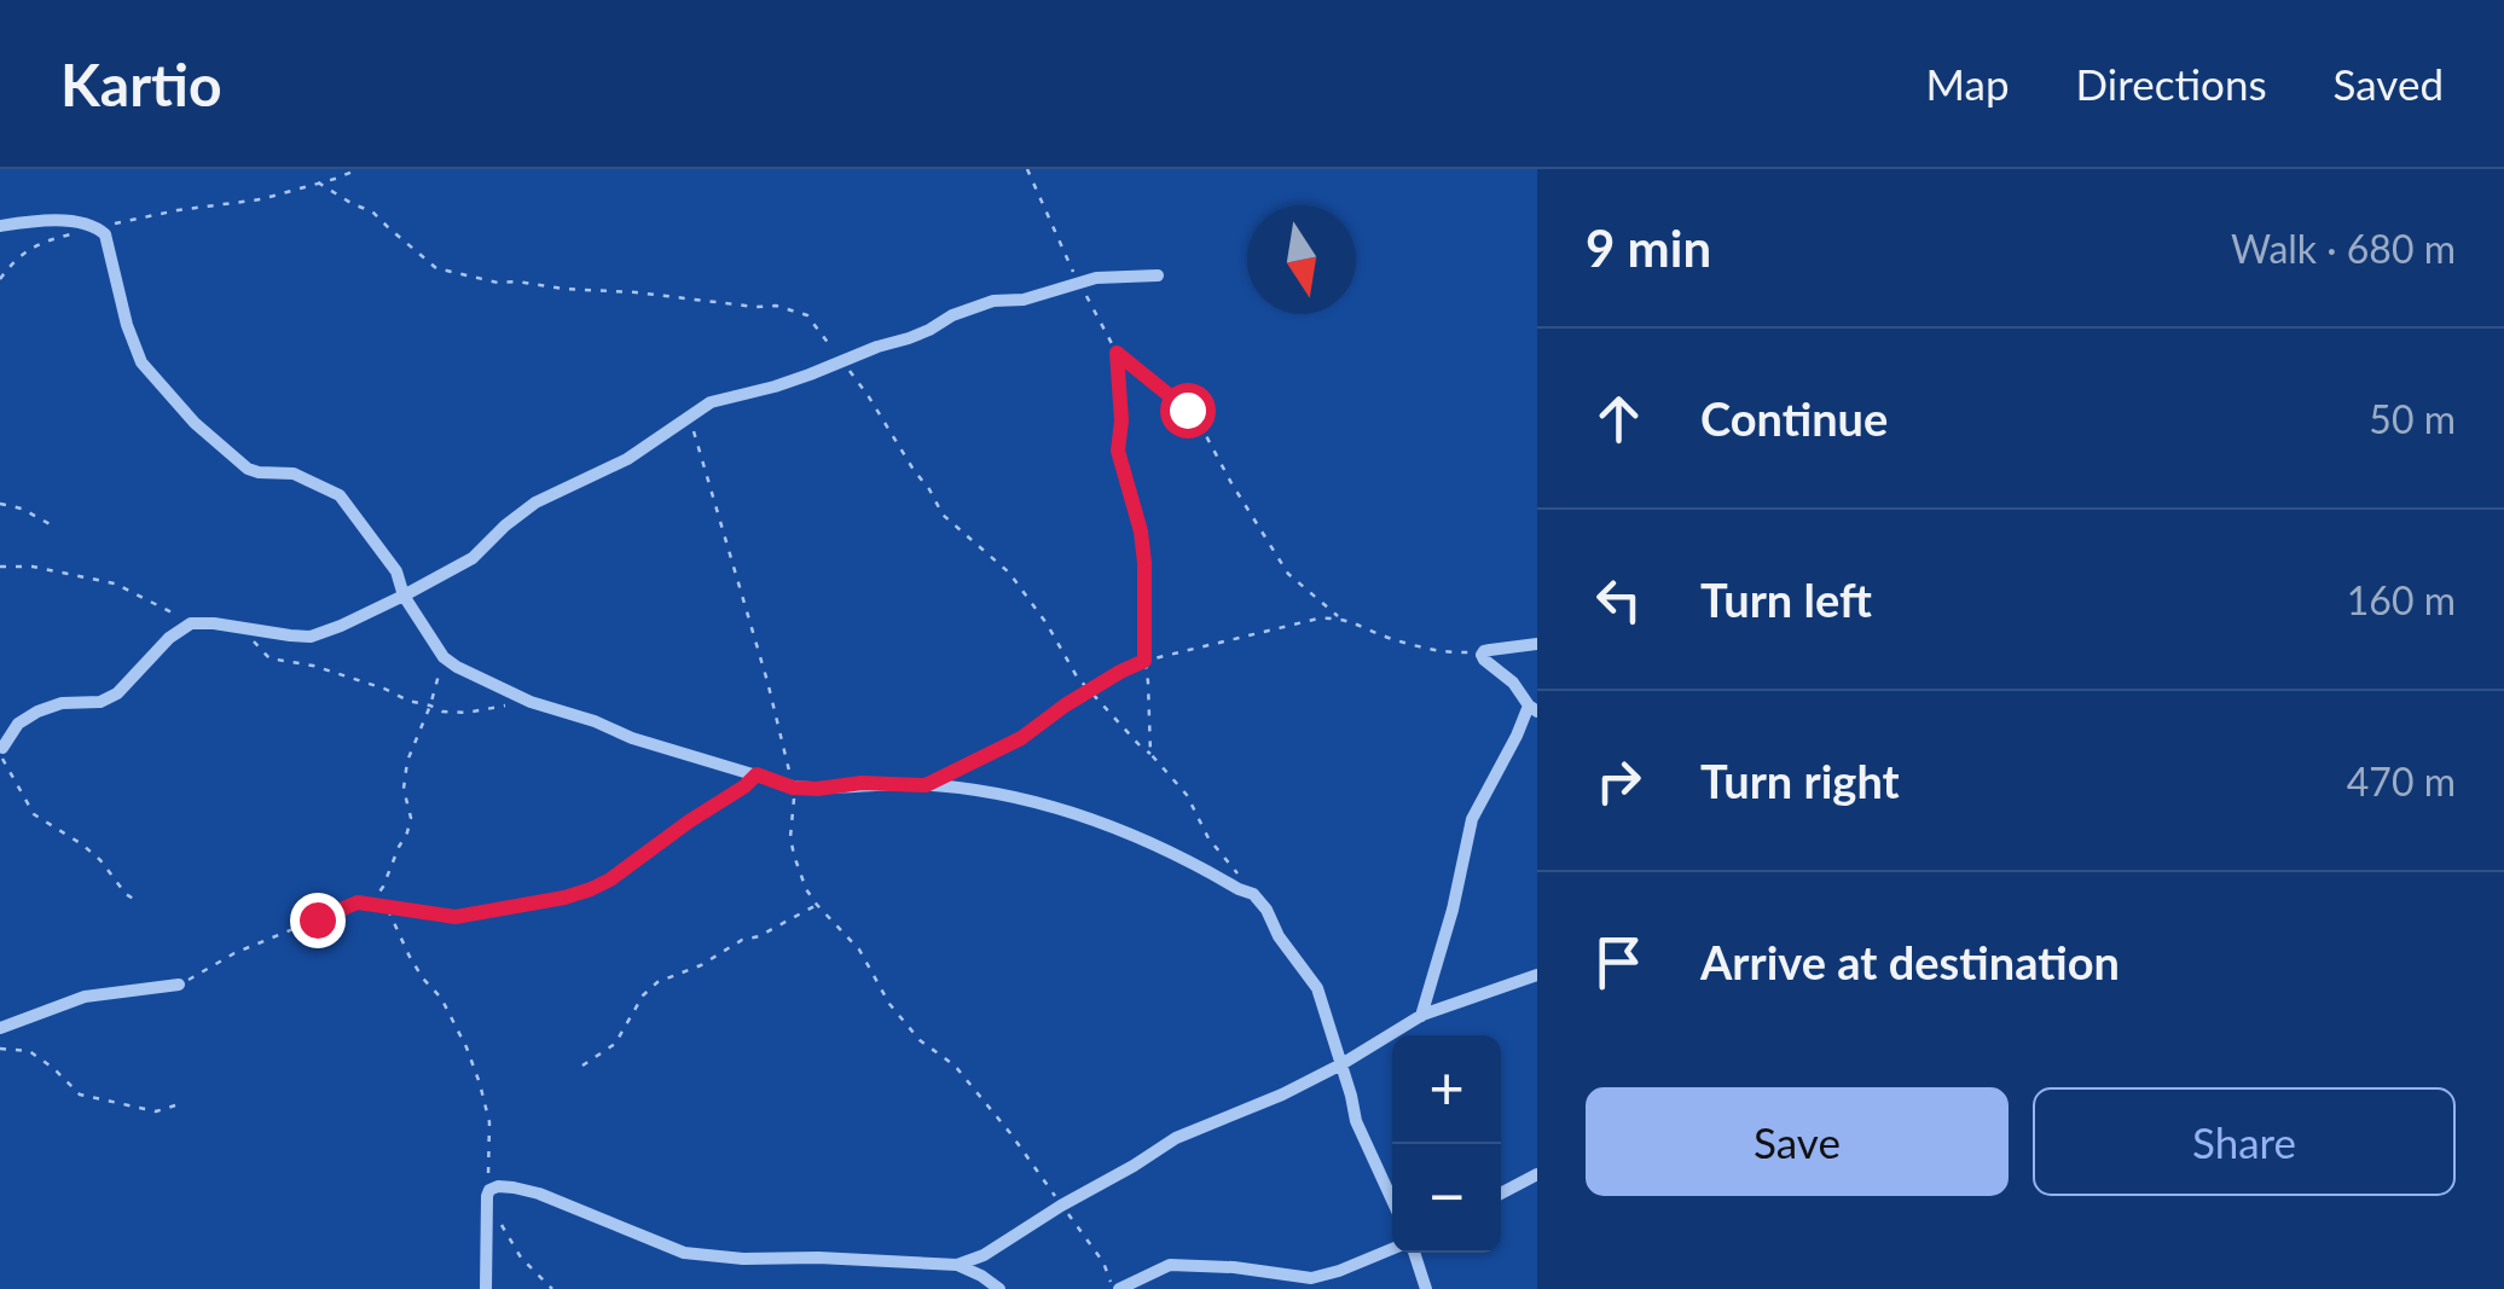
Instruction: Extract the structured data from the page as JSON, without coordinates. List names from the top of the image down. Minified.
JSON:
{"north":"bottom","page":{"header":"Kartio","nav":["Map","Directions","Saved"],"heading":["9 min","Walk · 680 m"],"list":[["Continue","50 m"],["Turn left","160 m"],["Turn right","470 m"],"Arrive at destination"],"map_buttons":["+","−"],"buttons":["Save","Share"]}}
